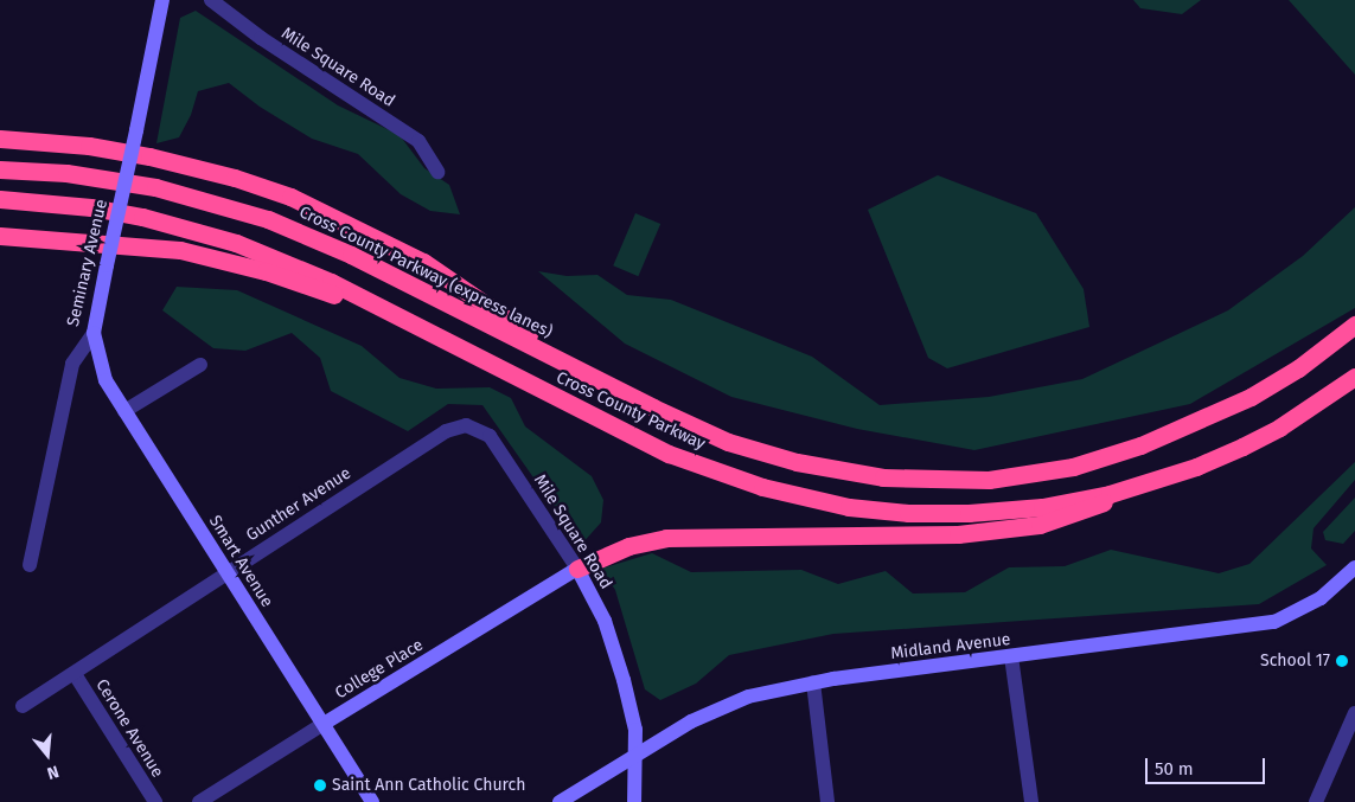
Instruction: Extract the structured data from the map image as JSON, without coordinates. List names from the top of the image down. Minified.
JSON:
{"streets":{"highway":["Cross County Parkway (express lanes)","Cross County Parkway"],"street":["Mile Square Road","Seminary Avenue","Gunther Avenue","Smart Avenue","Midland Avenue","College Place","Cerone Avenue"]},"crossings":[["Mile Square Road","Gunther Avenue"],["Mile Square Road","Midland Avenue"],["Mile Square Road","College Place"],["Seminary Avenue","Smart Avenue"],["Cross County Parkway (express lanes)","Cross County Parkway"],["Gunther Avenue","Smart Avenue"],["Gunther Avenue","Cerone Avenue"],["Smart Avenue","College Place"]],"places":["School 17","Saint Ann Catholic Church"],"scale_bar":"50 m","north":"bottom"}
